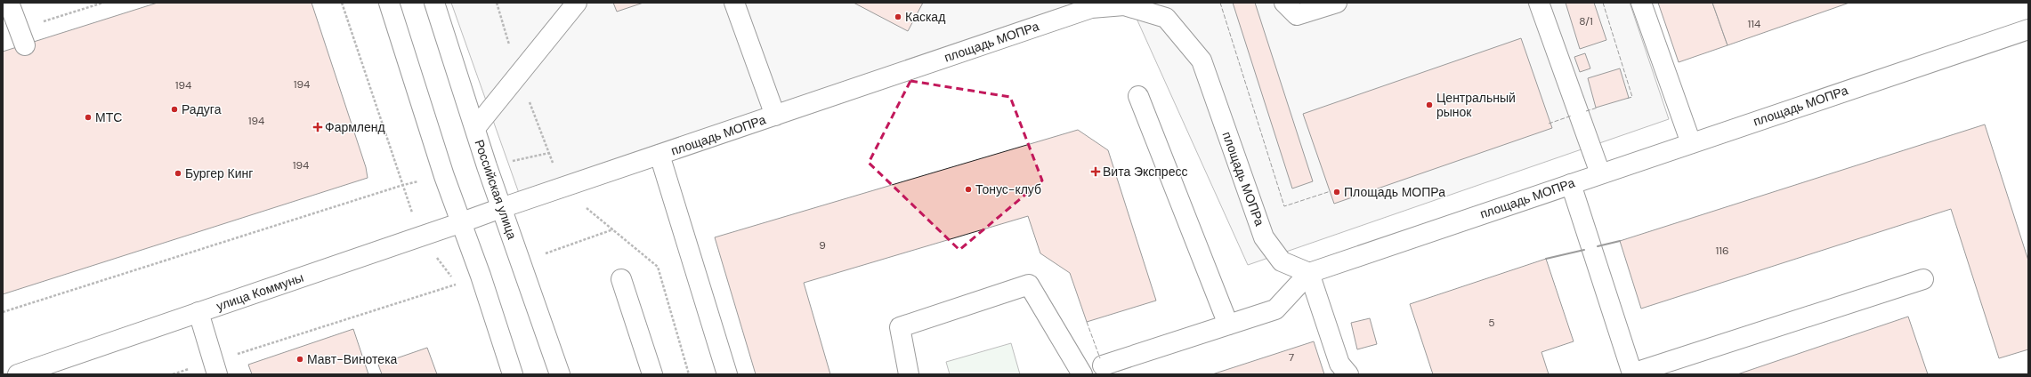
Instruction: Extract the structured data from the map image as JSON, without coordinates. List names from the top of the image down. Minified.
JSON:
{"streets":{"street":["площадь МОПРа","Российская улица","улица Коммуны"]},"crossings":[["площадь МОПРа","Российская улица"],["площадь МОПРа","улица Коммуны"],["Российская улица","улица Коммуны"]],"places":{"other":["Каскад","Центральный рынок","Радуга","МТС","Бургер Кинг","Тонус-клуб","Площадь МОПРа","Мавт-Винотека"],"health":["Фармленд","Вита Экспресс"]},"house_numbers":["8/1","114","194","194","194","194","9","116","5","7"]}
